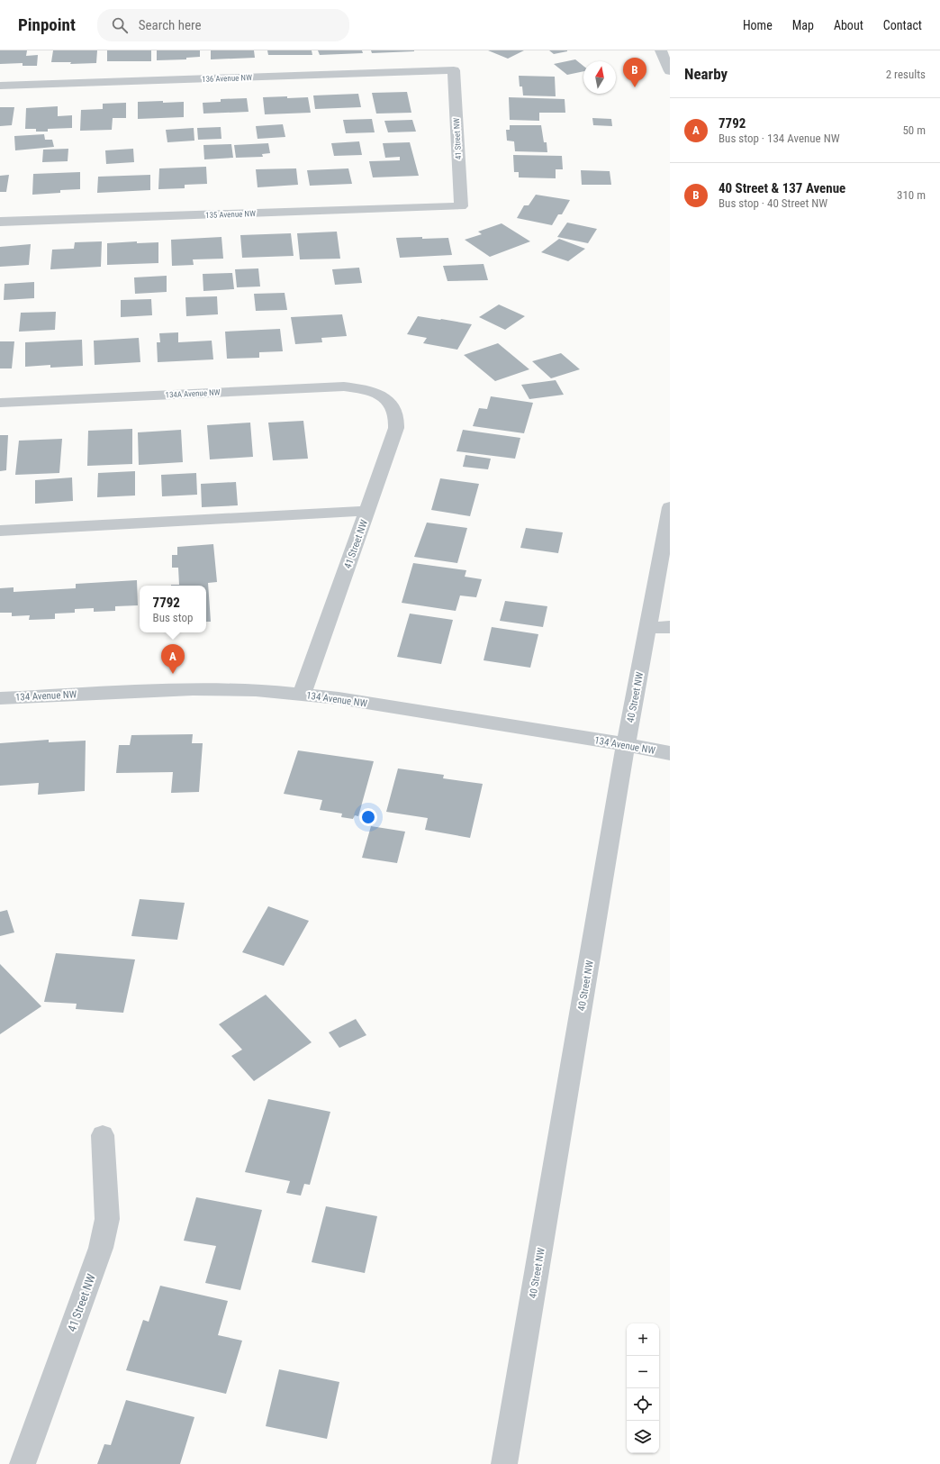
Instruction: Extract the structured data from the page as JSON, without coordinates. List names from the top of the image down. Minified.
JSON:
{"streets":{"street":["136 Avenue NW","41 Street NW","135 Avenue NW","134A Avenue NW","134 Avenue NW","40 Street NW"]},"crossings":[["136 Avenue NW","41 Street NW"],["41 Street NW","135 Avenue NW"],["41 Street NW","134A Avenue NW"],["41 Street NW","134 Avenue NW"],["134 Avenue NW","40 Street NW"]],"north":"top","page":{"header":"Pinpoint","search":"Search here","nav":["Home","Map","About","Contact"],"heading":["Nearby","2 results"],"pins":["B","A"],"list":[{"mark":"A","name":"7792","note":"Bus stop · 134 Avenue NW","value":"50 m"},{"mark":"B","name":"40 Street & 137 Avenue","note":"Bus stop · 40 Street NW","value":"310 m"}],"popup":["7792","Bus stop"],"map_buttons":["+","−"]}}
